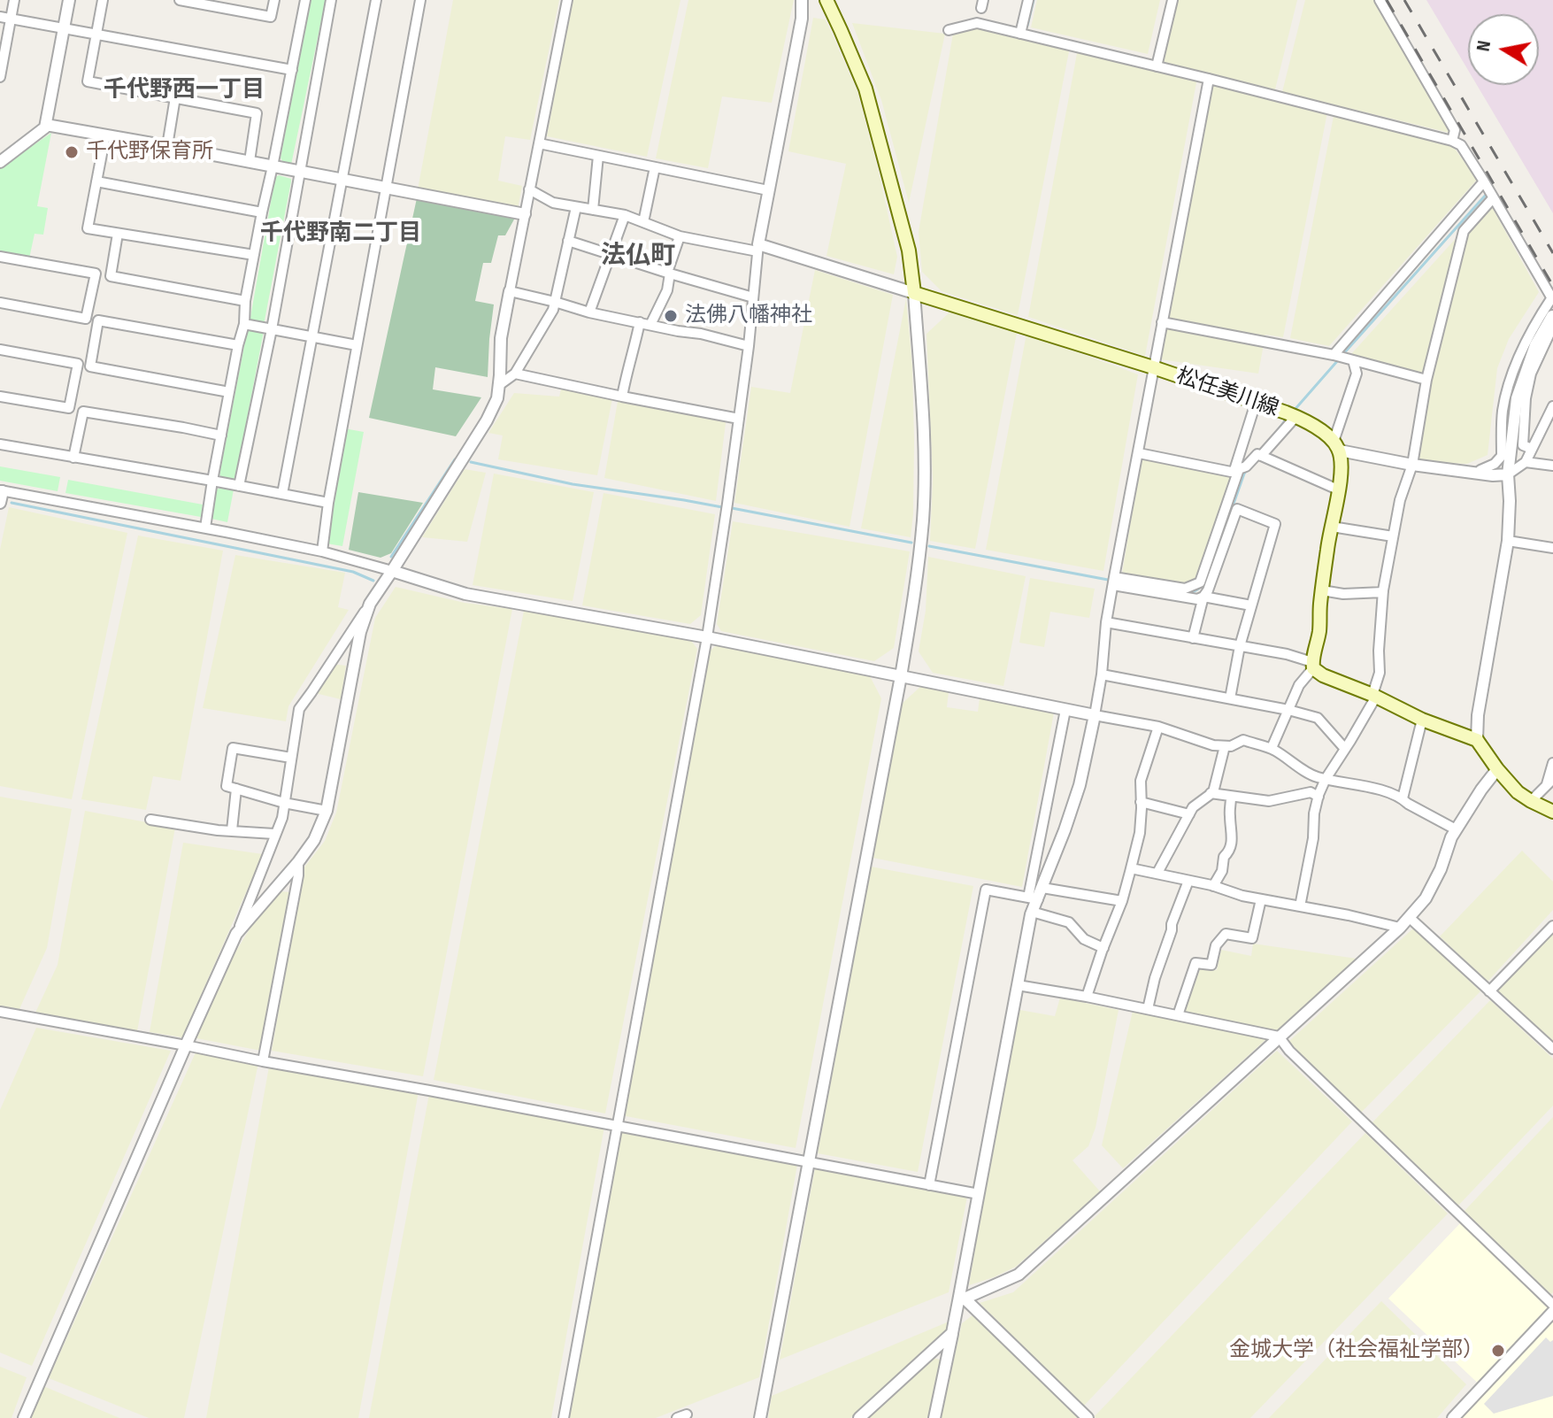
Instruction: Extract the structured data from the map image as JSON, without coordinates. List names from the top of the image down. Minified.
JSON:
{"streets":{"main road":["松任美川線"]},"districts":["千代野西一丁目","千代野南二丁目","法仏町"],"places":["千代野保育所","法佛八幡神社","金城大学（社会福祉学部）"],"north":"left"}
